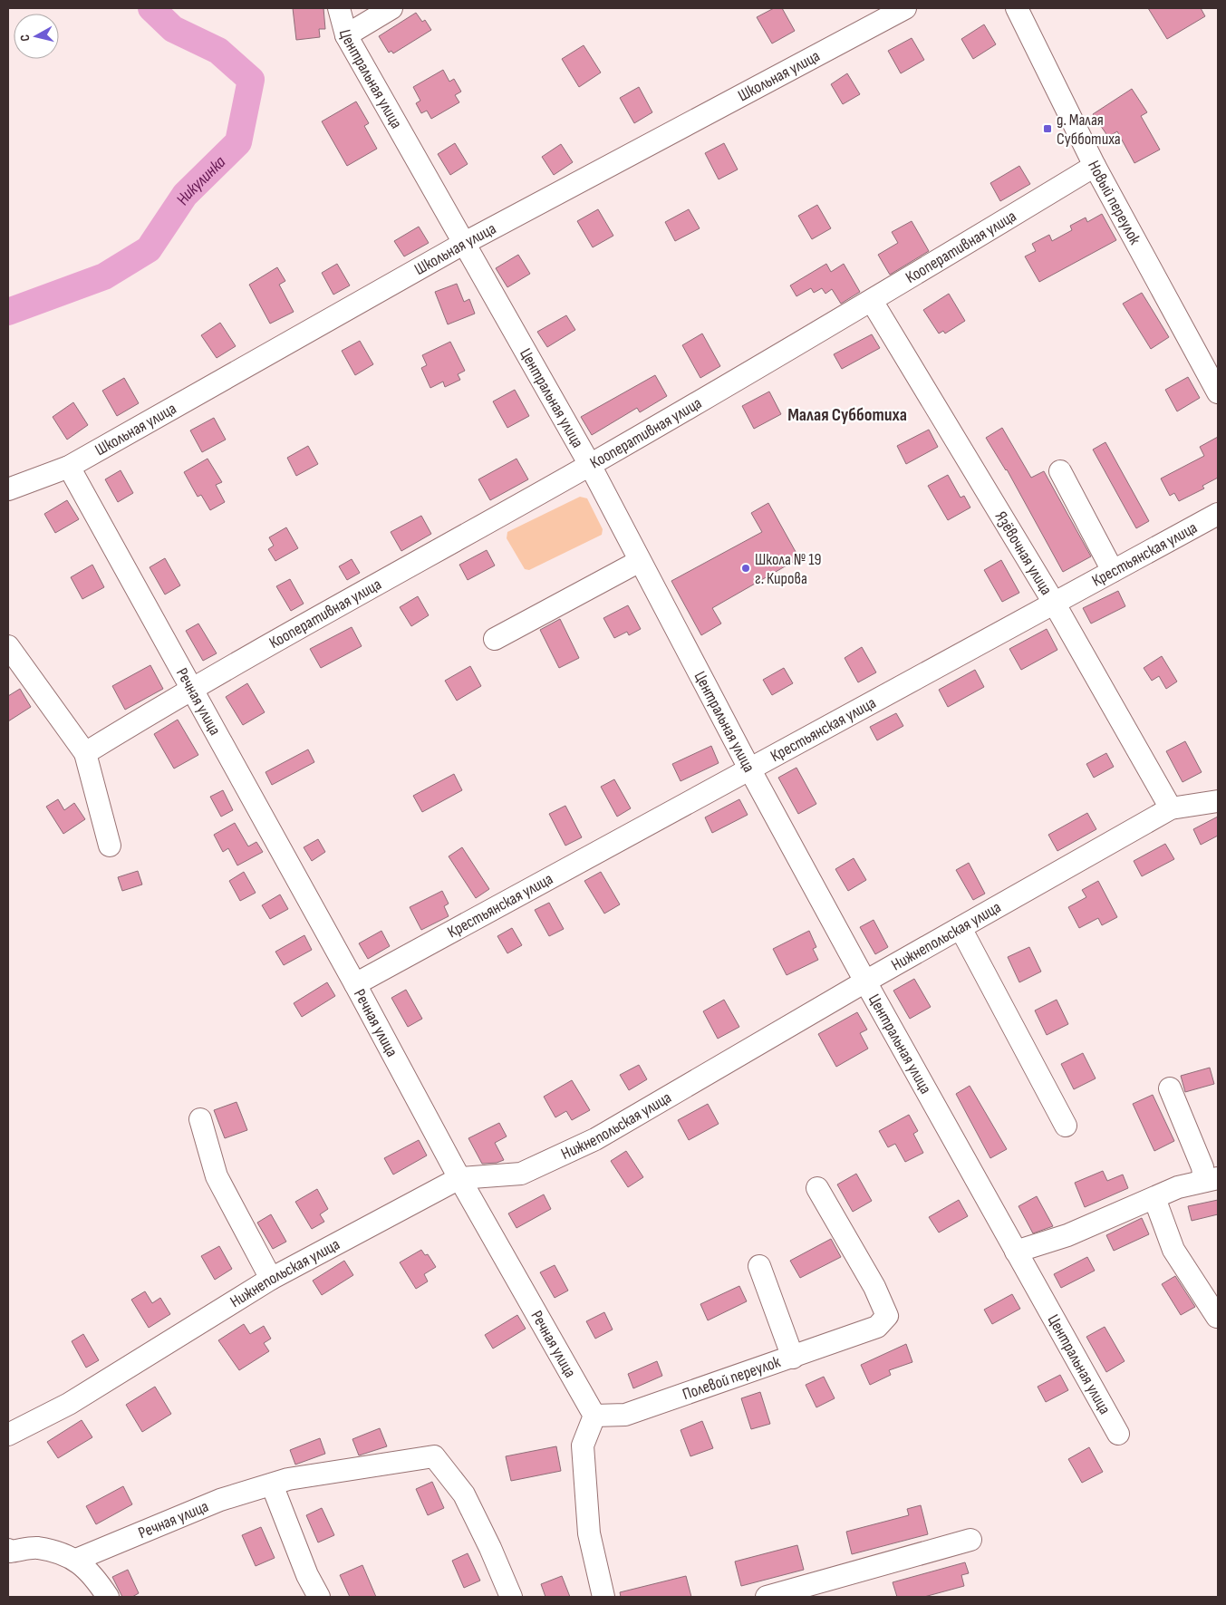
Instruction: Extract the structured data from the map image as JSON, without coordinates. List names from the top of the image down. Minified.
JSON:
{"streets":{"street":["Школьная улица","Центральная улица","Новый переулок","Кооперативная улица","Язёвочная улица","Крестьянская улица","Речная улица","Нижнепольская улица","Полевой переулок"]},"crossings":[["Школьная улица","Центральная улица"],["Школьная улица","Речная улица"],["Центральная улица","Кооперативная улица"],["Центральная улица","Крестьянская улица"],["Центральная улица","Нижнепольская улица"],["Новый переулок","Кооперативная улица"],["Кооперативная улица","Язёвочная улица"],["Кооперативная улица","Речная улица"],["Язёвочная улица","Крестьянская улица"],["Язёвочная улица","Нижнепольская улица"],["Крестьянская улица","Речная улица"],["Речная улица","Нижнепольская улица"],["Речная улица","Полевой переулок"]],"districts":["Малая Субботиха"],"water":["Никулинка"],"places":{"transit":["д. Малая Субботиха"],"other":["Школа № 19 г. Кирова"]},"north":"left"}
